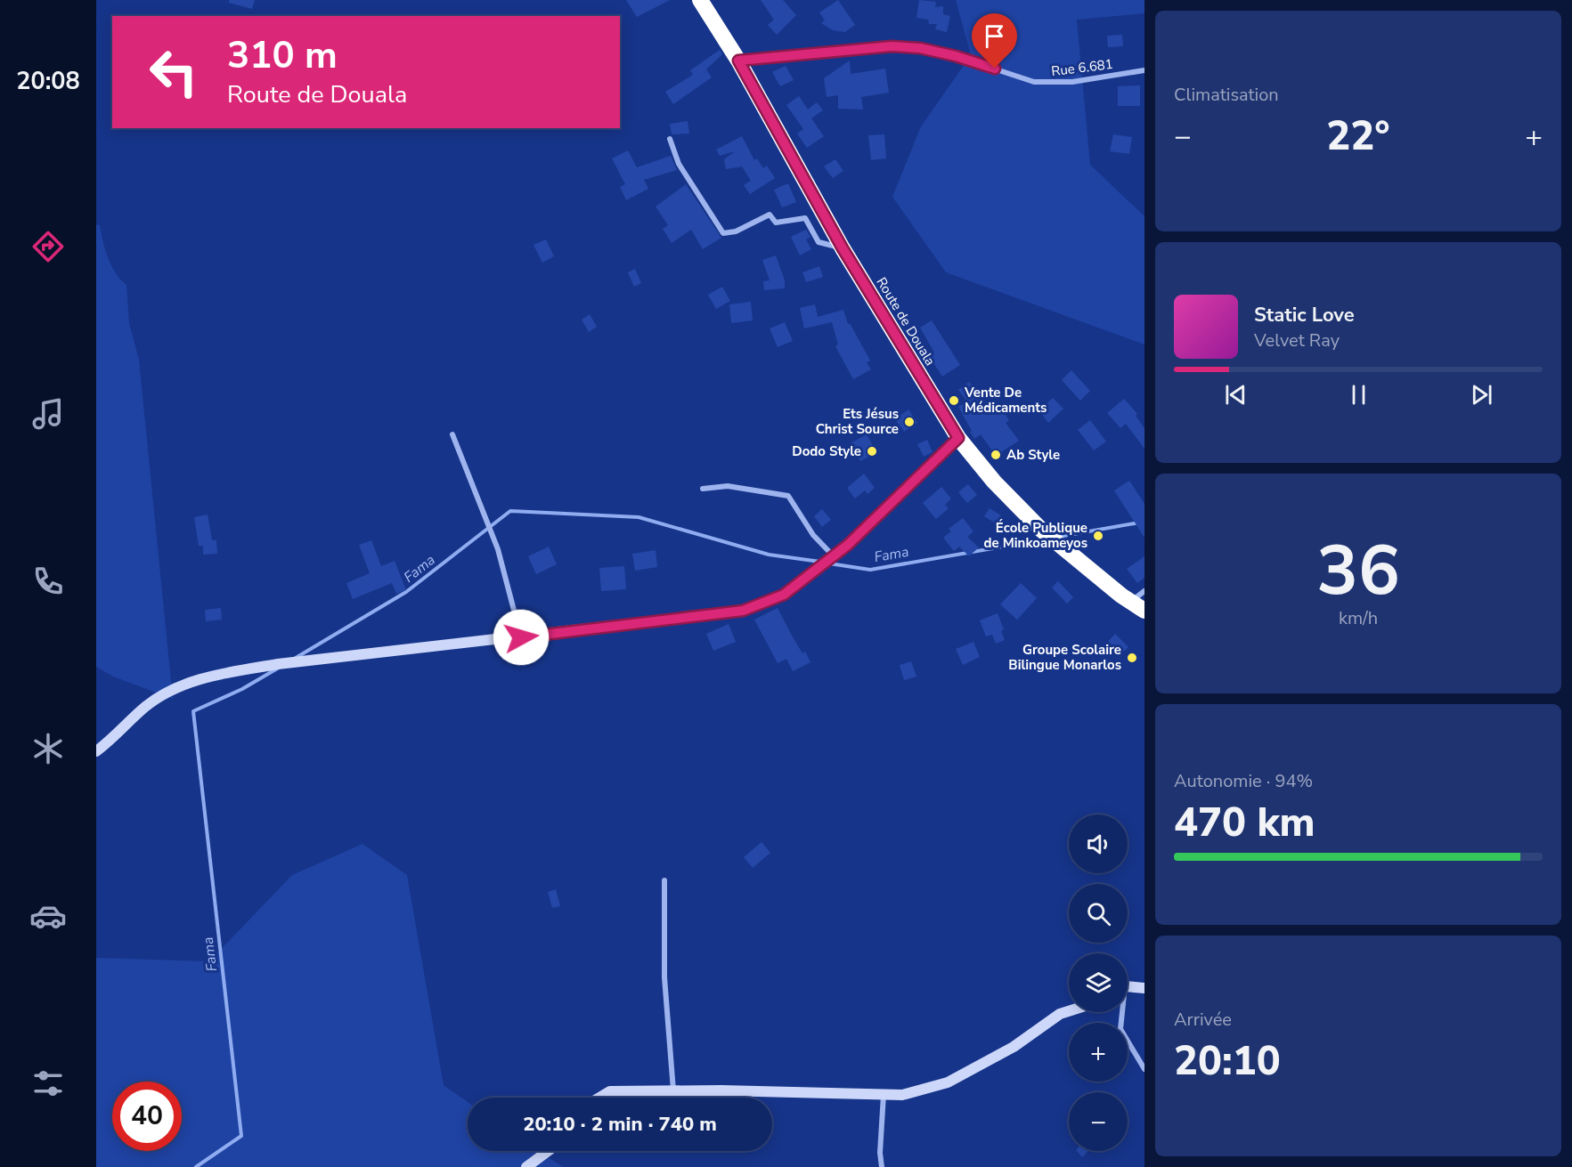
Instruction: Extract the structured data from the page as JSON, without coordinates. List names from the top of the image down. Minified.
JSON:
{"streets":{"highway":["Route de Douala"],"street":["Rue 6.681"]},"crossings":[["Rue 6.681","Route de Douala"]],"water":["Fama"],"places":["Vente De Médicaments","Ets Jésus Christ Source","Dodo Style","Ab Style","École Publique de Minkoameyos","Groupe Scolaire Bilingue Monarlos"],"page":{"tabs":"20:08","tile":["Climatisation",["36","km/h"],["Autonomie · 94%","470 km"],["Arrivée","20:10"]],"turn":["310 m","Route de Douala"],"heat":["−","22°","+"],"song":["Static Love","Velvet Ray"],"map_buttons":["+","−"],"limit":"40","trip":"20:10 · 2 min · 740 m"}}
